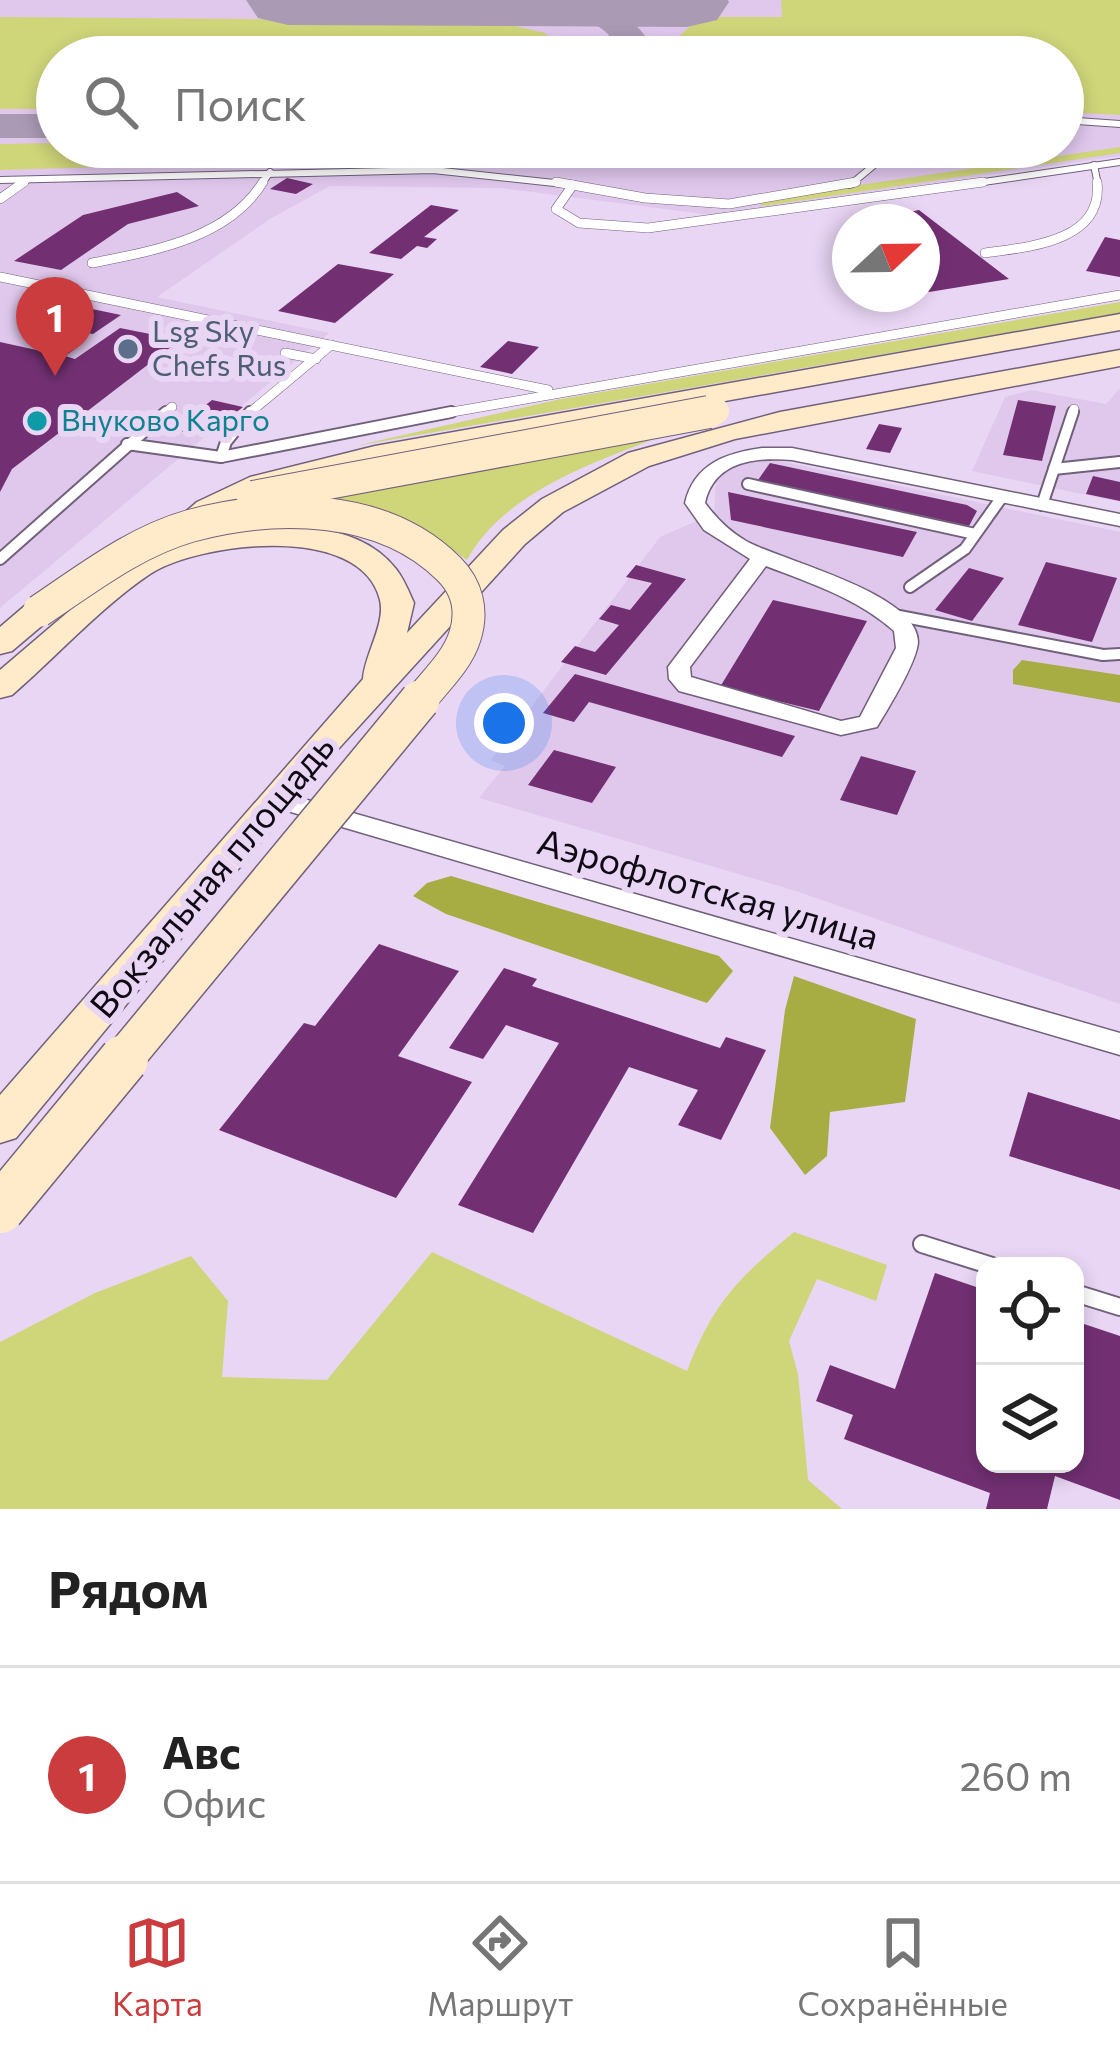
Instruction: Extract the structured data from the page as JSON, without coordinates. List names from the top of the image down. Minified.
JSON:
{"streets":{"main road":["Вокзальная площадь"],"street":["Аэрофлотская улица"]},"crossings":[["Вокзальная площадь","Аэрофлотская улица"]],"places":["Lsg Sky Chefs Rus","Внуково Карго"],"north":"right","page":{"search":"Поиск","pins":"1","heading":"Рядом","list":[{"mark":"1","name":"Авс","note":"Офис","value":"260 m"}],"nav":["Карта","Маршрут","Сохранённые"]}}
